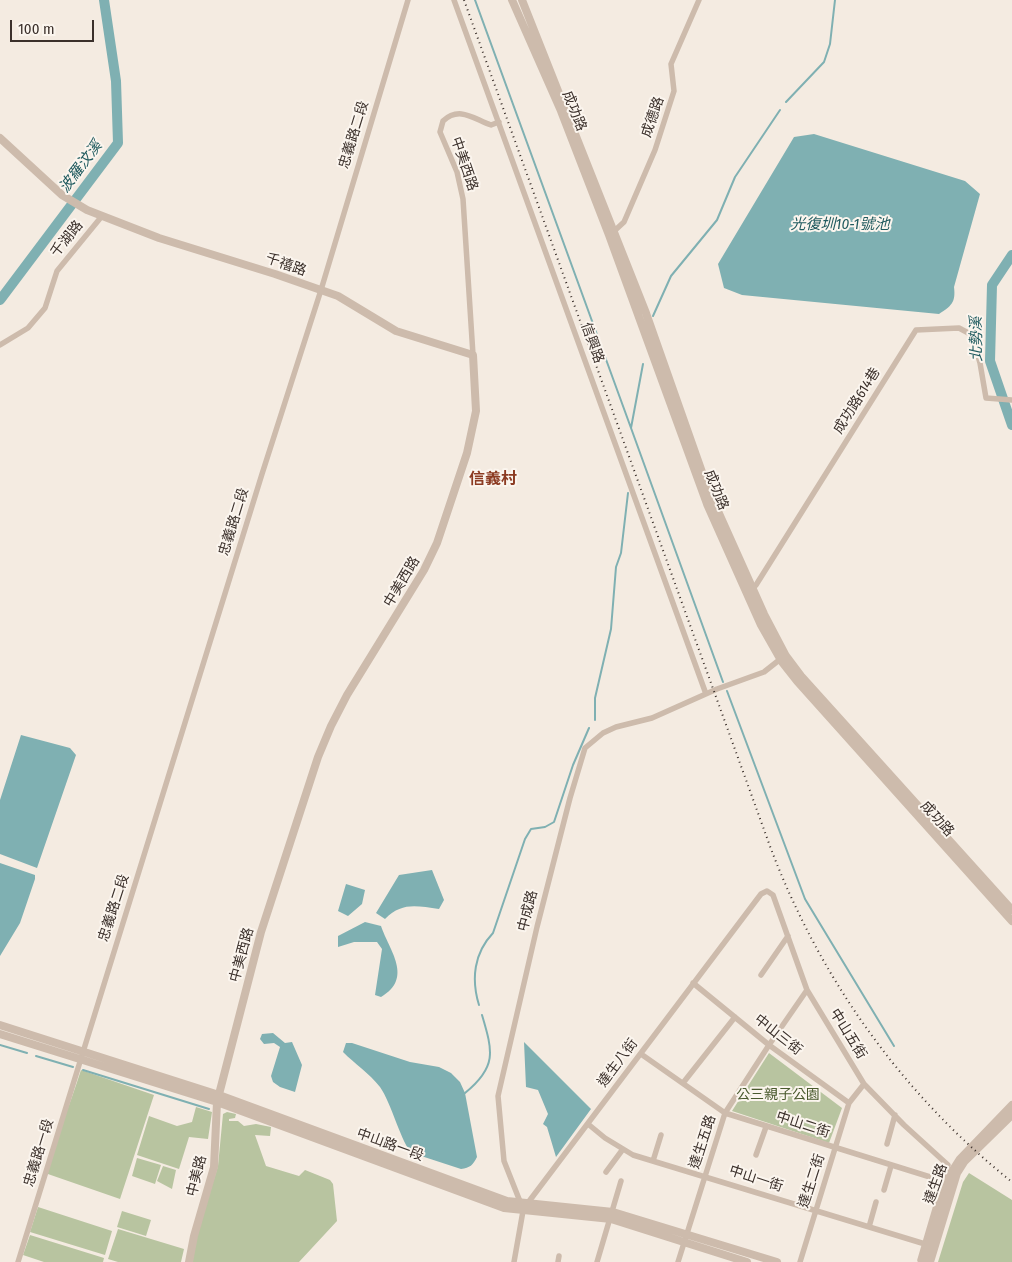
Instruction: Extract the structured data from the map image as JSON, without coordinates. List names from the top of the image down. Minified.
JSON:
{"streets":{"street":["成功路","成德路","忠義路二段","中美西路","千湖路","千禧路","信興路","成功路614巷","中成路","中山五街","中山三街","達生八街","中山二街","達生五路","中山路一段","忠義路一段","中美路","中山一街","達生二街","達生路"]},"crossings":[["成功路","成德路"],["成功路","成功路614巷"],["成功路","中成路"],["忠義路二段","千禧路"],["忠義路二段","中山路一段"],["忠義路二段","忠義路一段"],["中美西路","千禧路"],["中美西路","信興路"],["中美西路","中山路一段"],["中美西路","中美路"],["千湖路","千禧路"],["信興路","中成路"],["中成路","達生八街"],["中成路","中山路一段"],["中山五街","達生八街"],["中山五街","達生五路"],["中山五街","達生二街"],["中山五街","達生路"],["中山三街","達生八街"],["中山三街","達生五路"],["中山三街","達生二街"],["達生八街","中山二街"],["達生八街","中山路一段"],["達生八街","中山一街"],["中山二街","達生五路"],["中山二街","達生二街"],["中山二街","達生路"],["達生五路","中山路一段"],["達生五路","中山一街"],["中山路一段","忠義路一段"],["中山路一段","中美路"],["中山一街","達生二街"],["中山一街","達生路"]],"districts":["信義村"],"water":["波羅汶溪","光復圳10-1號池","北勢溪"],"parks":["公三親子公園"],"scale_bar":"100 m"}
